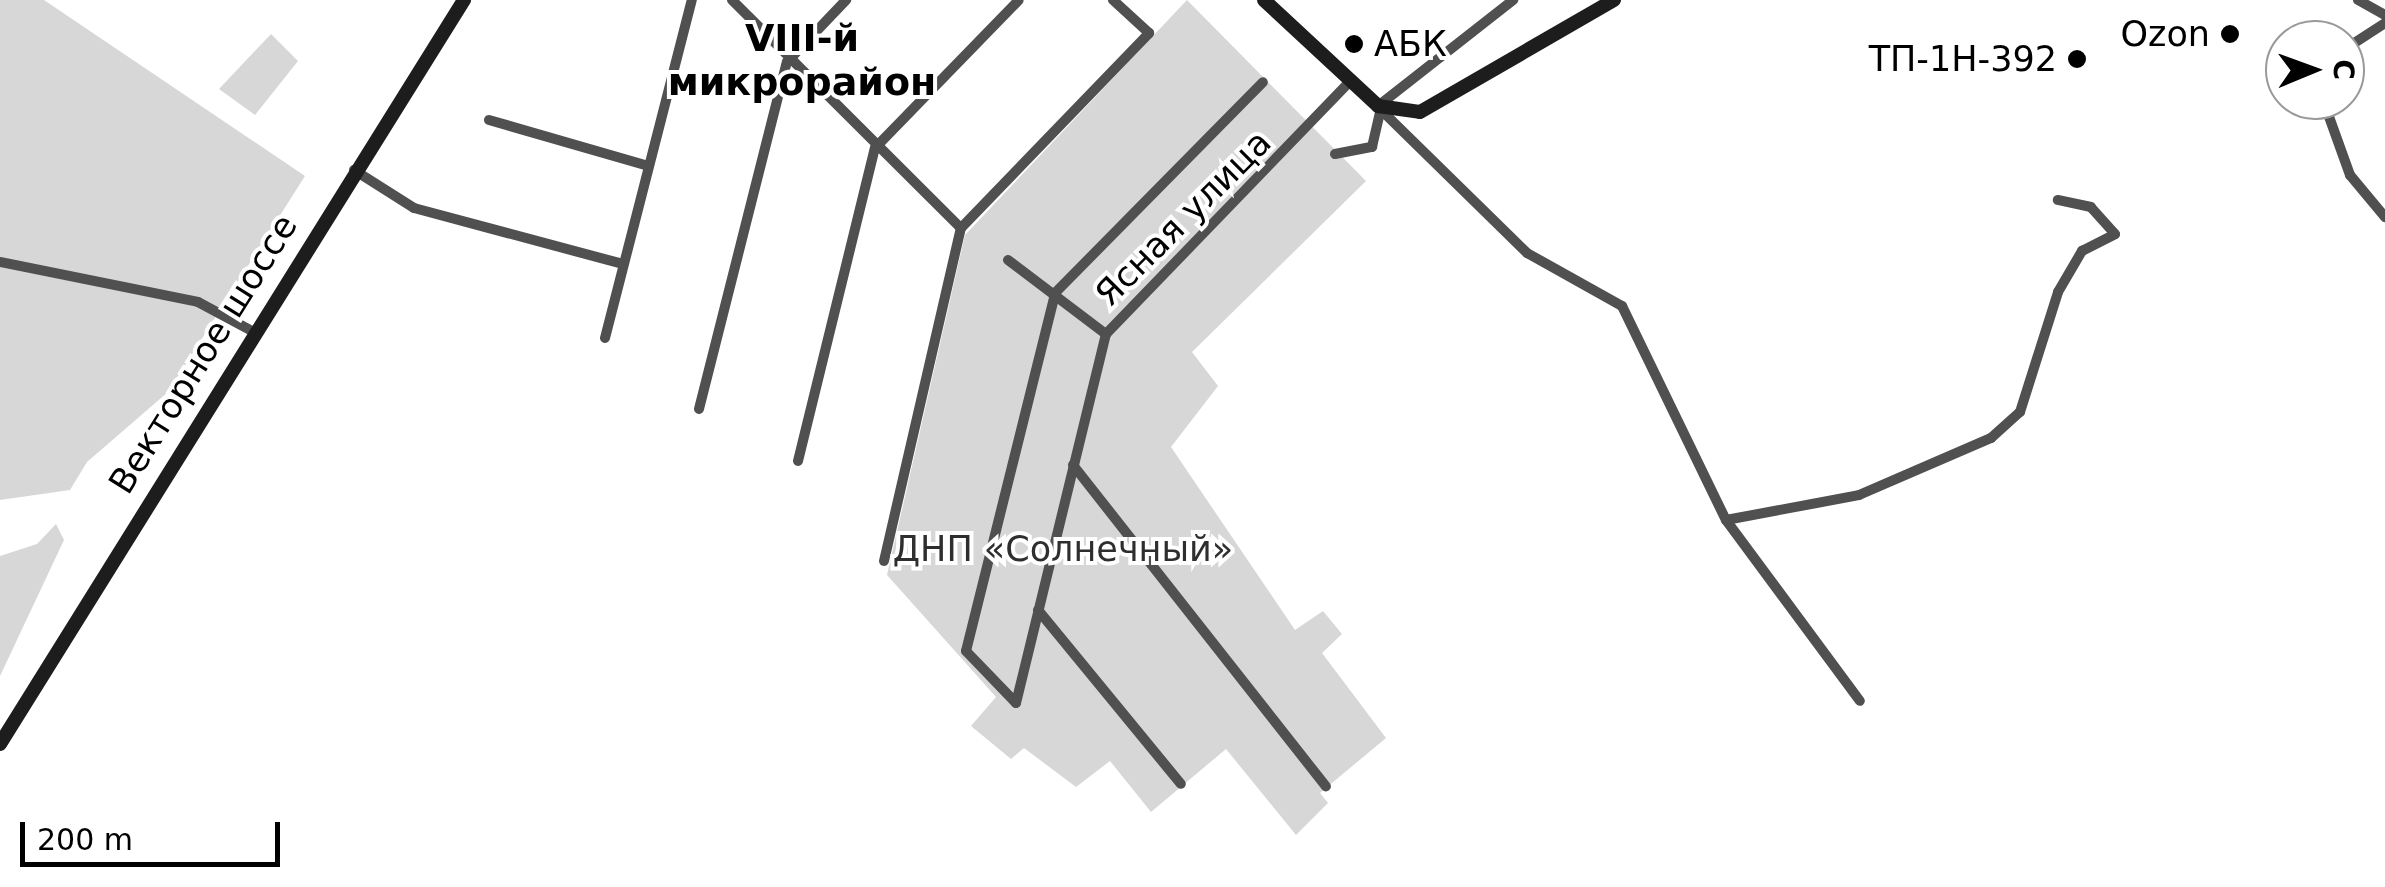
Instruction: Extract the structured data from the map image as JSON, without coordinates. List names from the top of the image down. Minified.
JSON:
{"streets":{"main road":["Векторное шоссе"],"street":["Ясная улица"]},"districts":["VIII-й микрорайон"],"parks":["ДНП «Солнечный»"],"places":["Ozon","АБК","ТП-1Н-392"],"scale_bar":"200 m","north":"right"}
